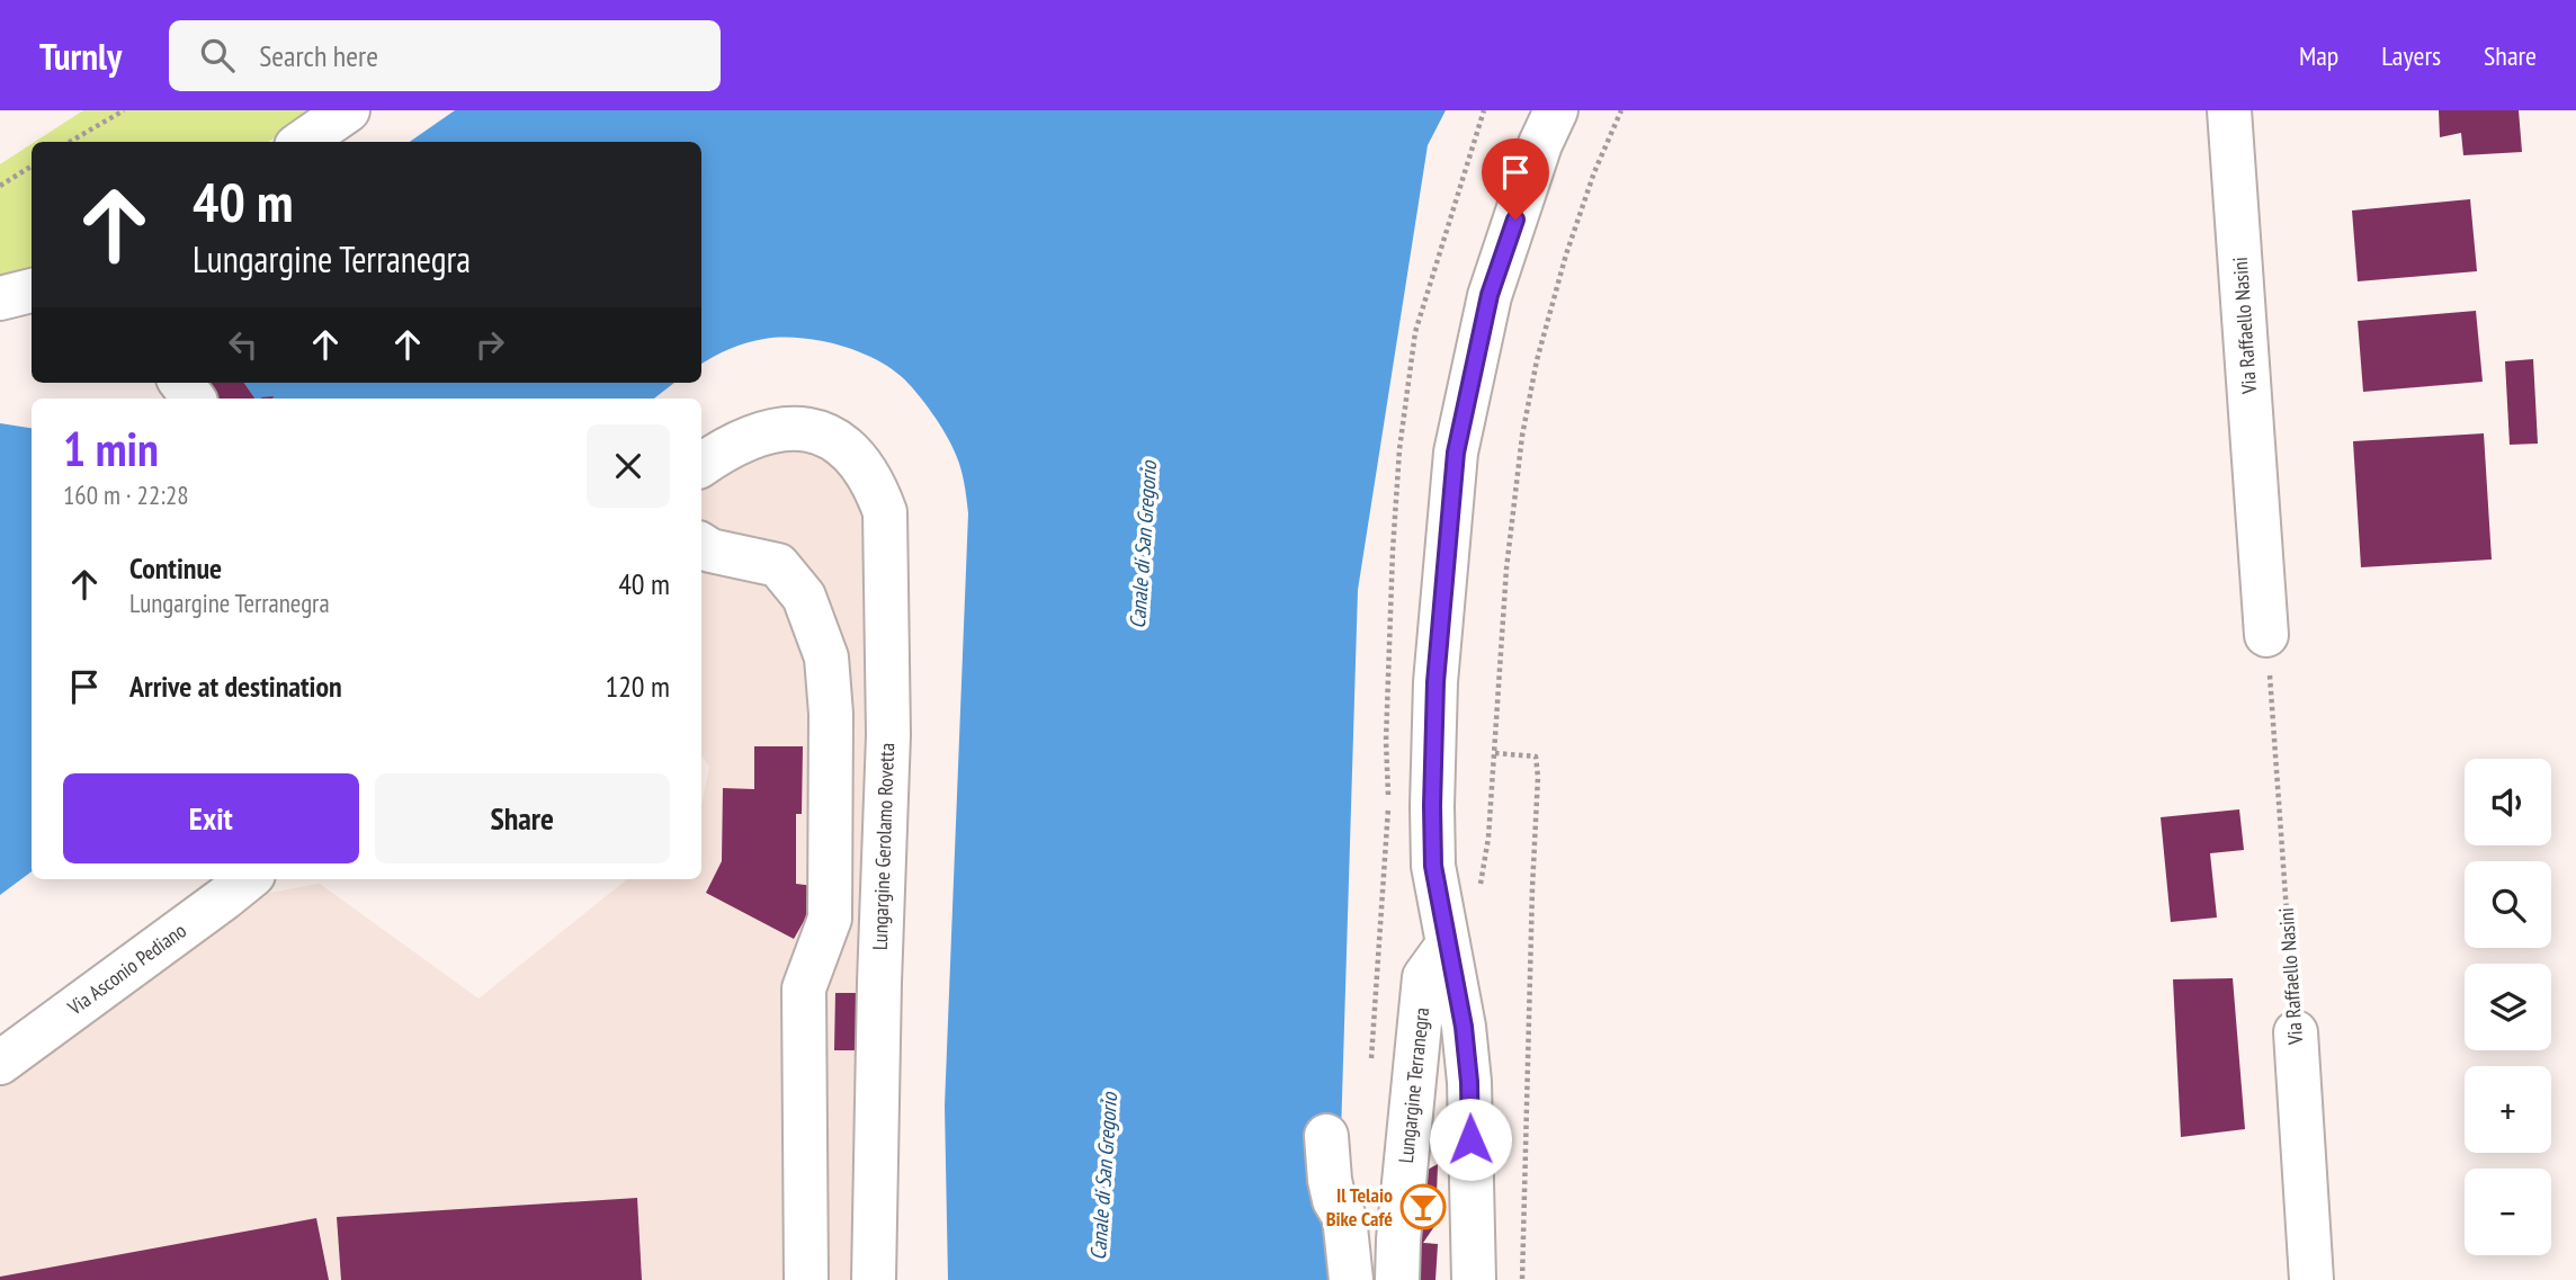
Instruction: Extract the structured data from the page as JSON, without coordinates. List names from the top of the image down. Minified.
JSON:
{"streets":{"street":["Via Raffaello Nasini","Lungargine Gerolamo Rovetta","Via Asconio Pediano","Lungargine Terranegra"]},"water":["Canale di San Gregorio"],"places":{"bar":["Il Telaio Bike Café"]},"page":{"header":"Turnly","search":"Search here","nav":["Map","Layers","Share"],"turn":["40 m","Lungargine Terranegra"],"heading":["1 min","160 m · 22:28"],"list":[{"name":"Continue","note":"Lungargine Terranegra","value":"40 m"},{"name":"Arrive at destination","value":"120 m"}],"buttons":["Exit","Share"],"map_buttons":["+","−"]}}
